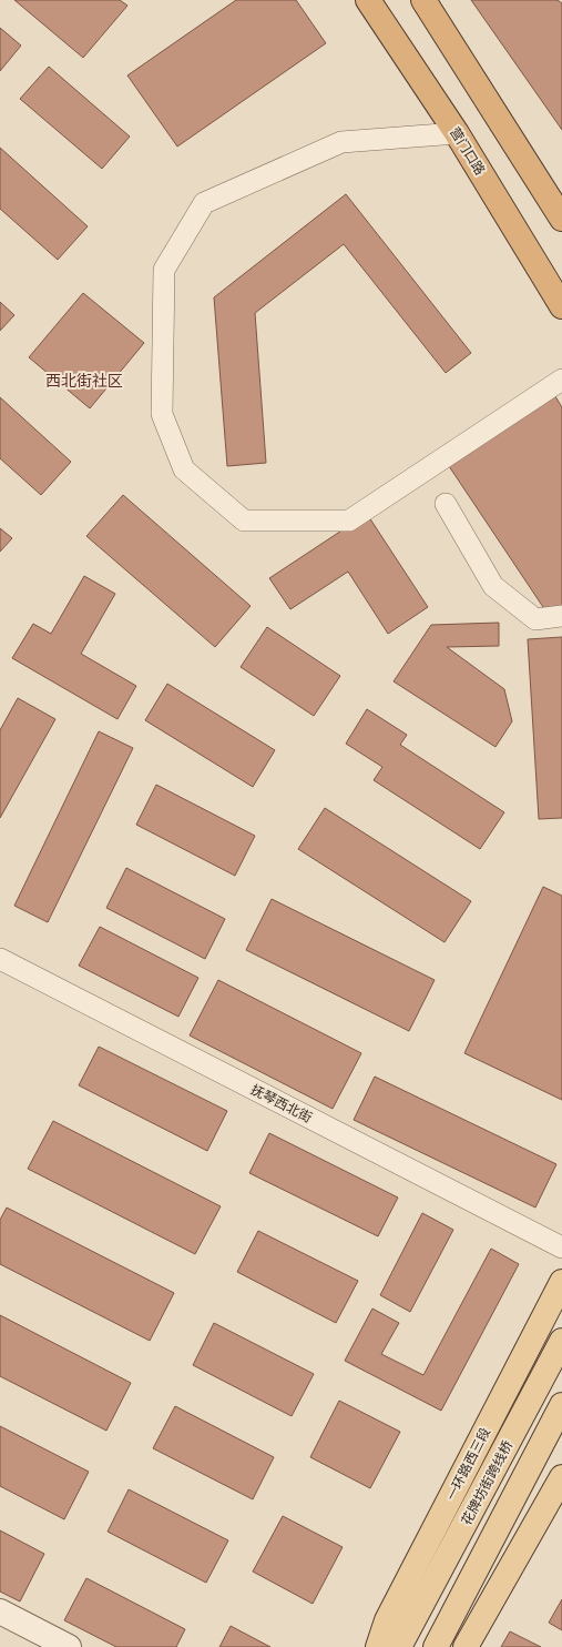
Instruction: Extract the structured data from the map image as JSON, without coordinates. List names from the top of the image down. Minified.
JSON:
{"streets":{"highway":["营门口路"],"main road":["一环路西三段","花牌坊街跨线桥"],"street":["抚琴西北街"]},"districts":["西北街社区"]}
